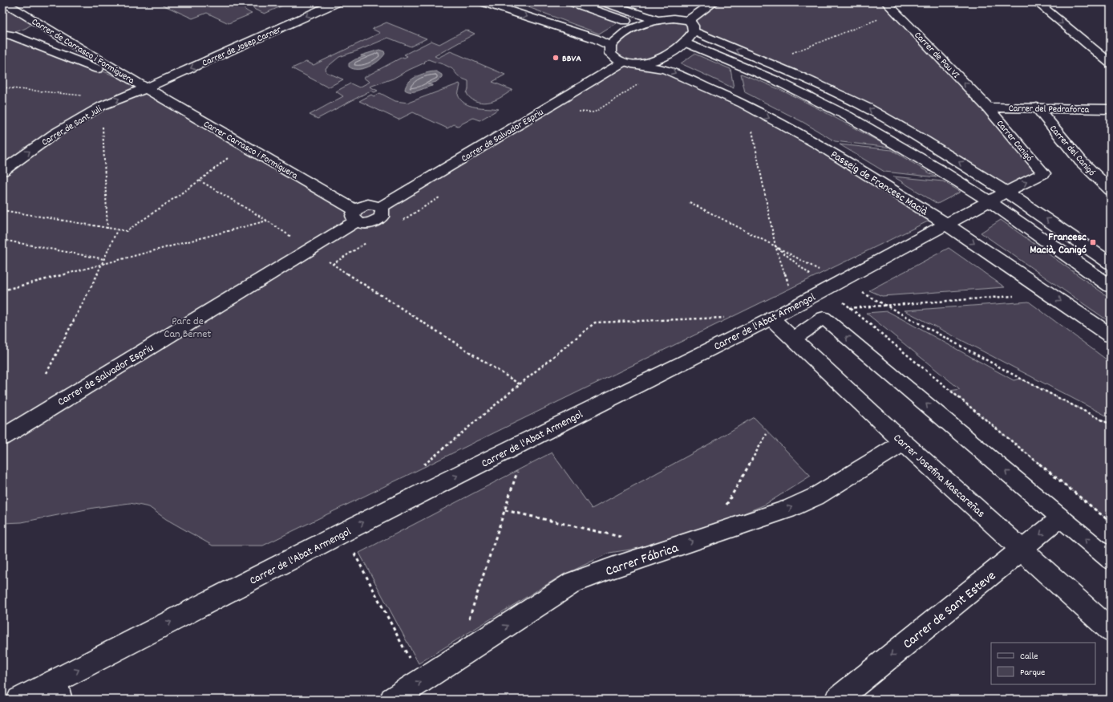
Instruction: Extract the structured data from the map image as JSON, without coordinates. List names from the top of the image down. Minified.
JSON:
{"streets":{"street":["Carrer de Josep Carner","Carrer de Carrasco i Formiguera","Carrer de Pau VI","Carrer del Pedraforca","Carrer de Sant Juli","Carrer de Salvador Espriu","Carrer Canigó","Carrer Carrasco i Formiguera","Carrer del Canigó","Passeig de Francesc Macià","Carrer de l'Abat Armengol","Carrer Josefina Mascareñas","Carrer Fábrica","Carrer de Sant Esteve"]},"crossings":[["Carrer de Josep Carner","Carrer de Carrasco i Formiguera"],["Carrer de Josep Carner","Carrer de Sant Juli"],["Carrer de Josep Carner","Carrer Carrasco i Formiguera"],["Carrer de Carrasco i Formiguera","Carrer de Sant Juli"],["Carrer de Carrasco i Formiguera","Carrer Carrasco i Formiguera"],["Carrer de Pau VI","Carrer del Pedraforca"],["Carrer de Pau VI","Carrer Canigó"],["Carrer del Pedraforca","Carrer Canigó"],["Carrer del Pedraforca","Carrer del Canigó"],["Carrer de Sant Juli","Carrer Carrasco i Formiguera"],["Carrer de Salvador Espriu","Carrer Carrasco i Formiguera"],["Carrer de Salvador Espriu","Passeig de Francesc Macià"],["Carrer Canigó","Carrer de l'Abat Armengol"],["Passeig de Francesc Macià","Carrer de l'Abat Armengol"],["Carrer de l'Abat Armengol","Carrer Josefina Mascareñas"],["Carrer Josefina Mascareñas","Carrer Fábrica"],["Carrer Josefina Mascareñas","Carrer de Sant Esteve"]],"one_way":["Carrer de Josep Carner","Carrer de Sant Juli","Carrer de l'Abat Armengol","Carrer Fábrica","Carrer de Sant Esteve"],"parks":["Parc de Can Bernet"],"places":{"other":["BBVA"],"transit":["Francesc Macià, Canigó"]},"legend":["Calle","Parque"]}
